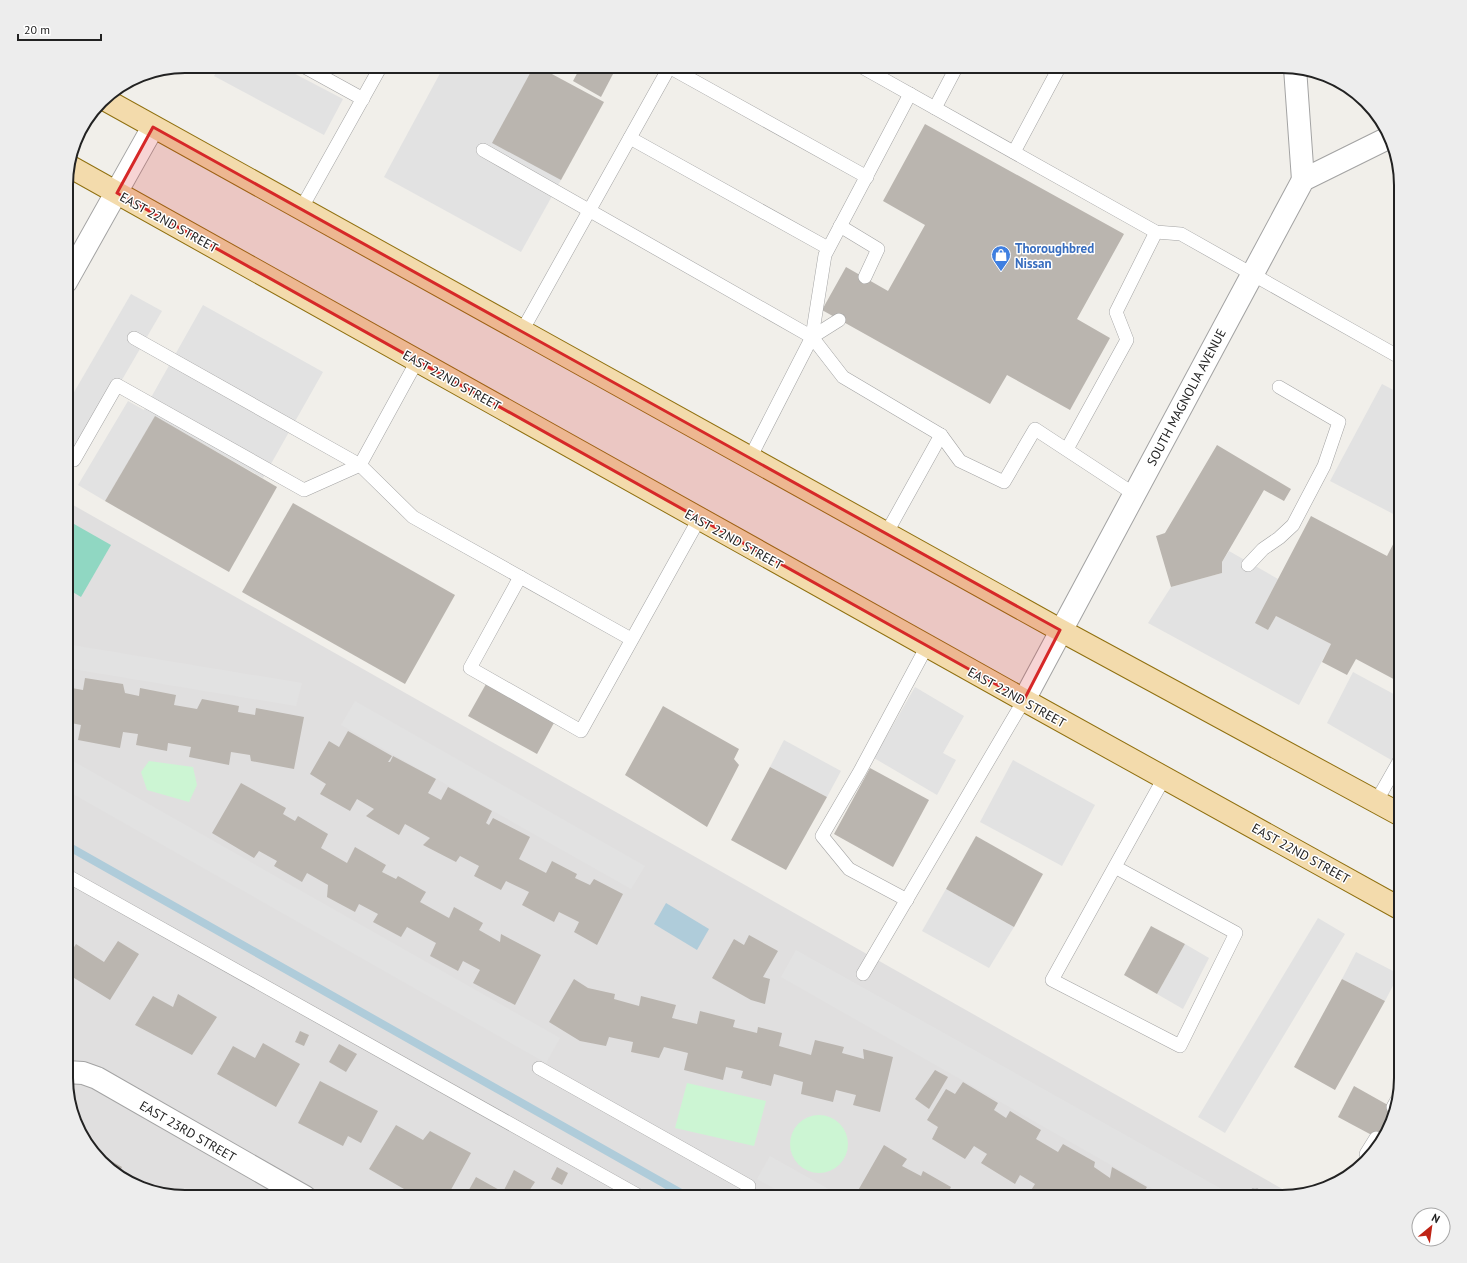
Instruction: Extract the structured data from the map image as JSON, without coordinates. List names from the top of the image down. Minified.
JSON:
{"streets":{"main road":["EAST 22ND STREET"],"street":["SOUTH MAGNOLIA AVENUE","EAST 23RD STREET"]},"crossings":[["EAST 22ND STREET","SOUTH MAGNOLIA AVENUE"]],"places":{"shop":["Thoroughbred Nissan"]},"scale_bar":"20 m","north":"top right"}
